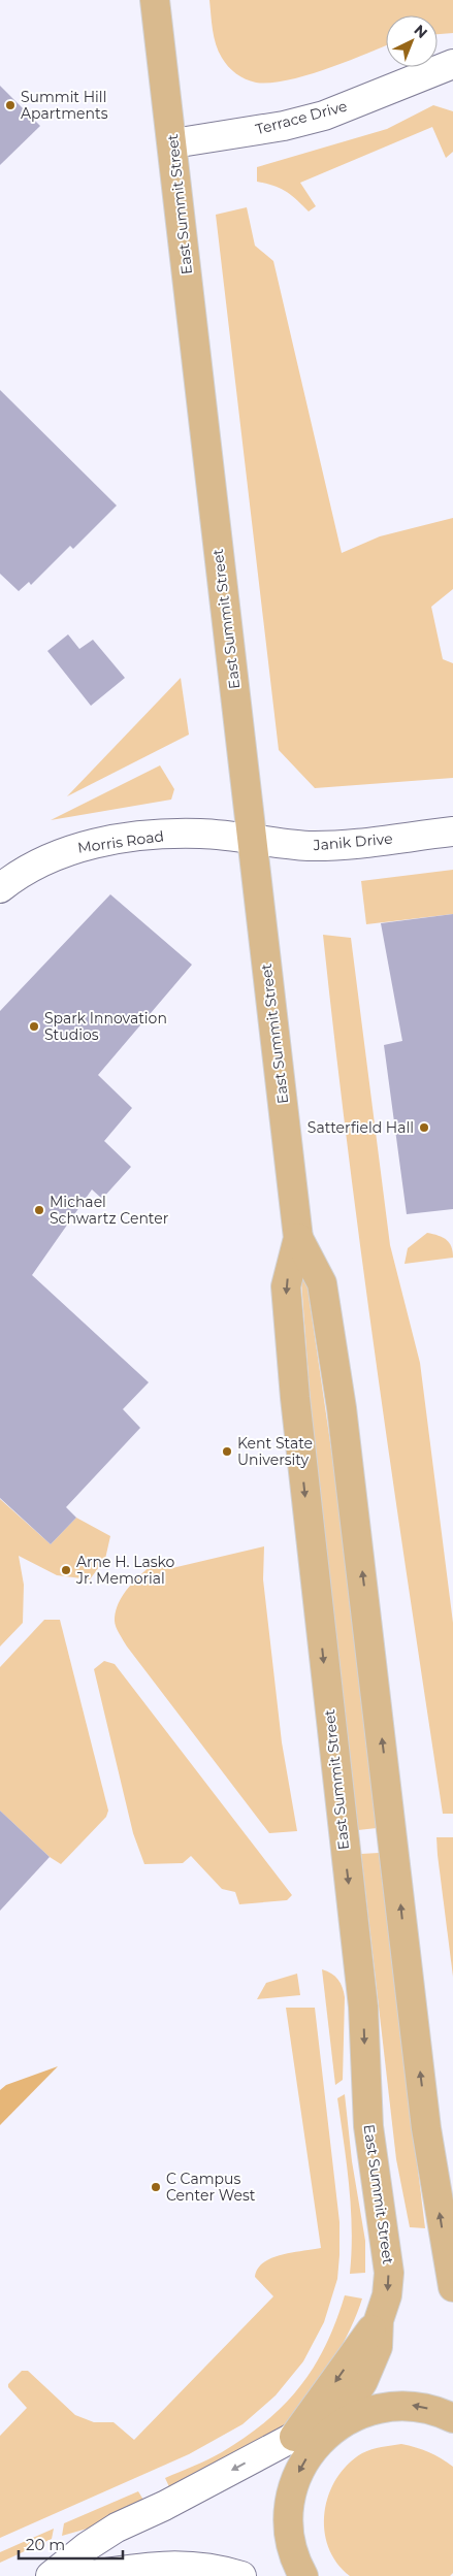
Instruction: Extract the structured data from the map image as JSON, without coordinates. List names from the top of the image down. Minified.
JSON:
{"streets":{"main road":["East Summit Street"],"street":["Terrace Drive","Morris Road","Janik Drive"]},"crossings":[["Terrace Drive","East Summit Street"],["East Summit Street","Morris Road"],["East Summit Street","Janik Drive"],["Morris Road","Janik Drive"]],"places":["Summit Hill Apartments","Spark Innovation Studios","Satterfield Hall","Michael Schwartz Center","Kent State University","Arne H. Lasko Jr. Memorial","C Campus Center West"],"scale_bar":"20 m","north":"top right"}
